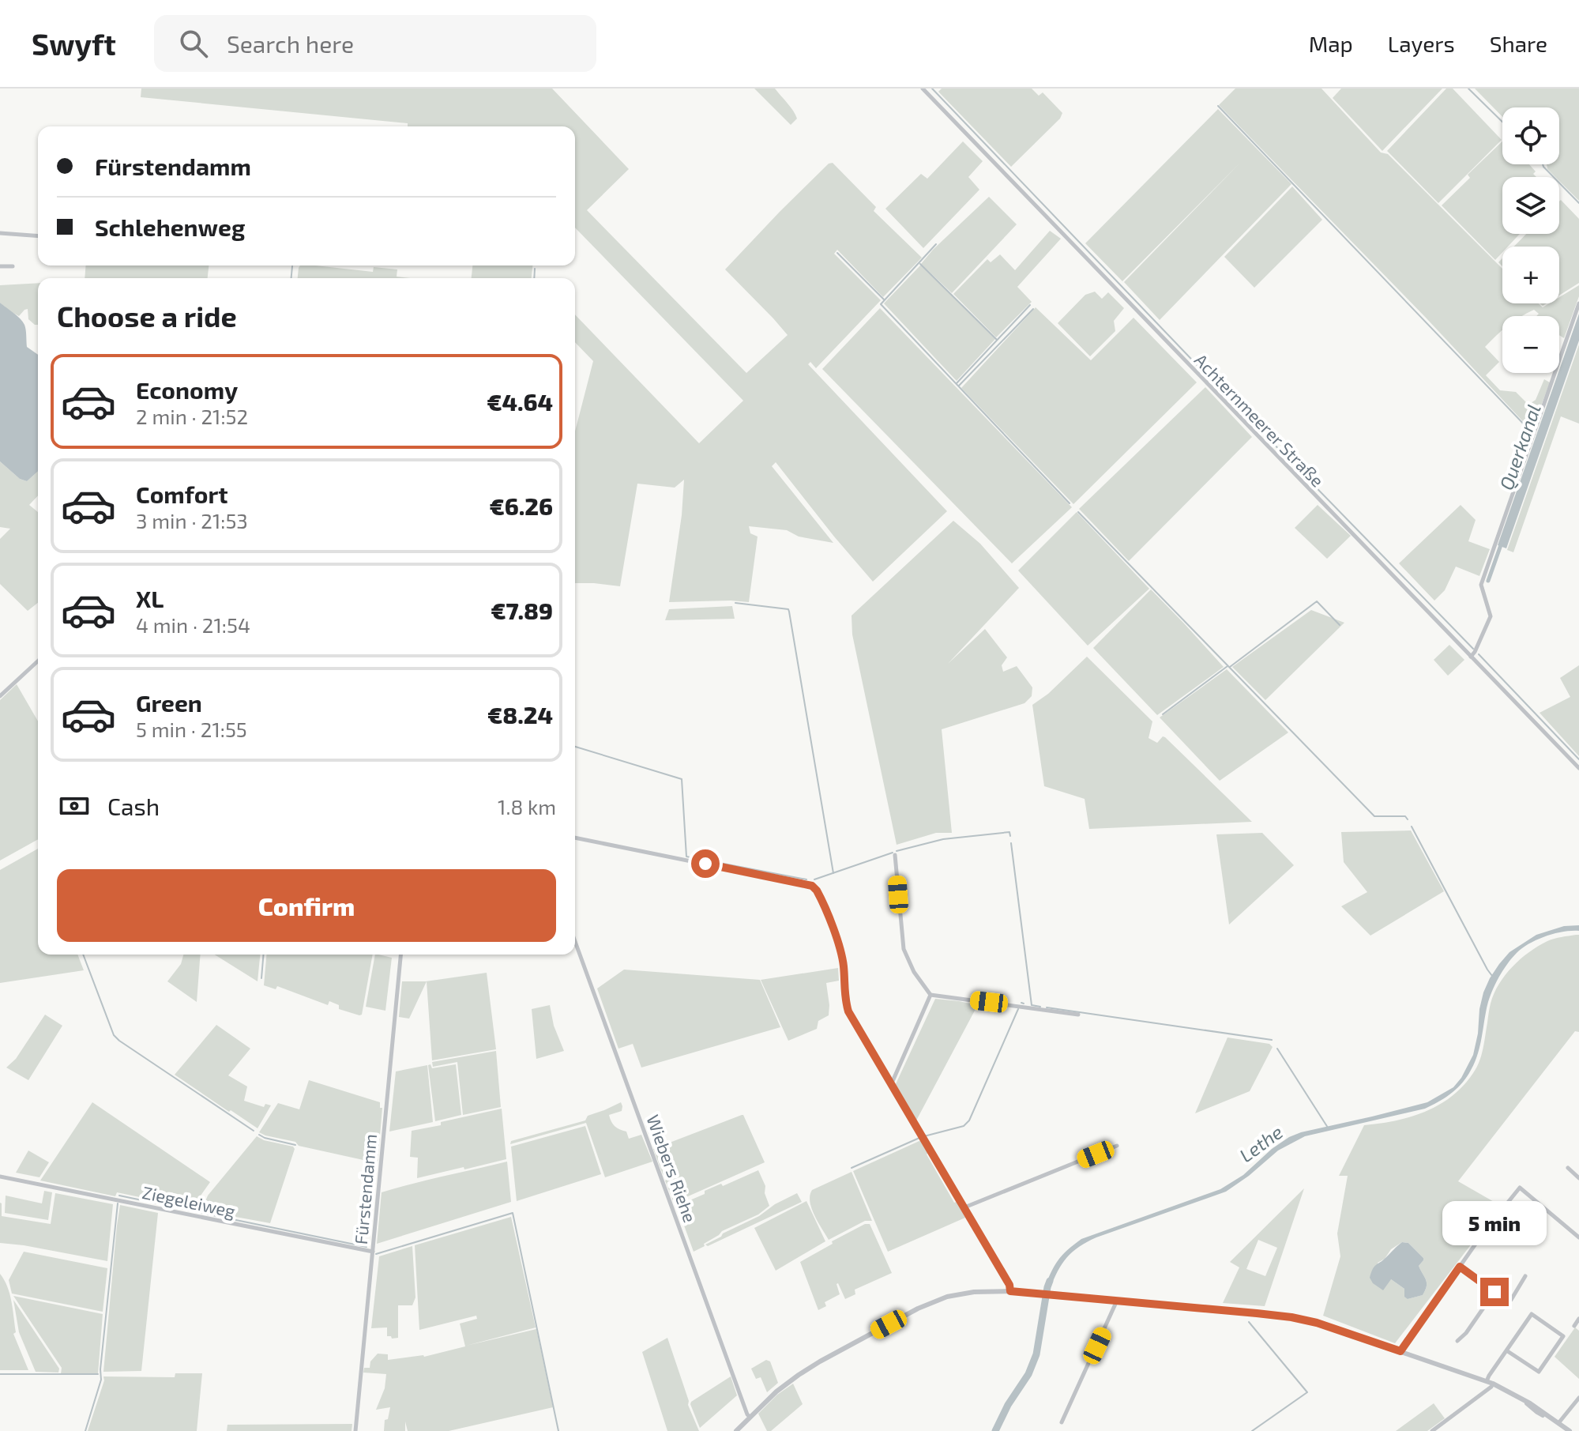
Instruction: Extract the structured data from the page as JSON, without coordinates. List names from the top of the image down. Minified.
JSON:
{"streets":{"street":["Achternmeerer Straße","Wiebers Riehe","Fürstendamm","Ziegeleiweg"]},"crossings":[["Fürstendamm","Ziegeleiweg"]],"water":["Querkanal","Lethe"],"page":{"header":"Swyft","search":"Search here","nav":["Map","Layers","Share"],"map_buttons":["+","−"],"banner":["Fürstendamm","Schlehenweg"],"heading":"Choose a ride","list":[{"name":"Economy","note":"2 min · 21:52","value":"€4.64"},{"name":"Comfort","note":"3 min · 21:53","value":"€6.26"},{"name":"XL","note":"4 min · 21:54","value":"€7.89"},{"name":"Green","note":"5 min · 21:55","value":"€8.24"}],"pay":["Cash","1.8 km"],"buttons":"Confirm","bubble":"5 min"}}
